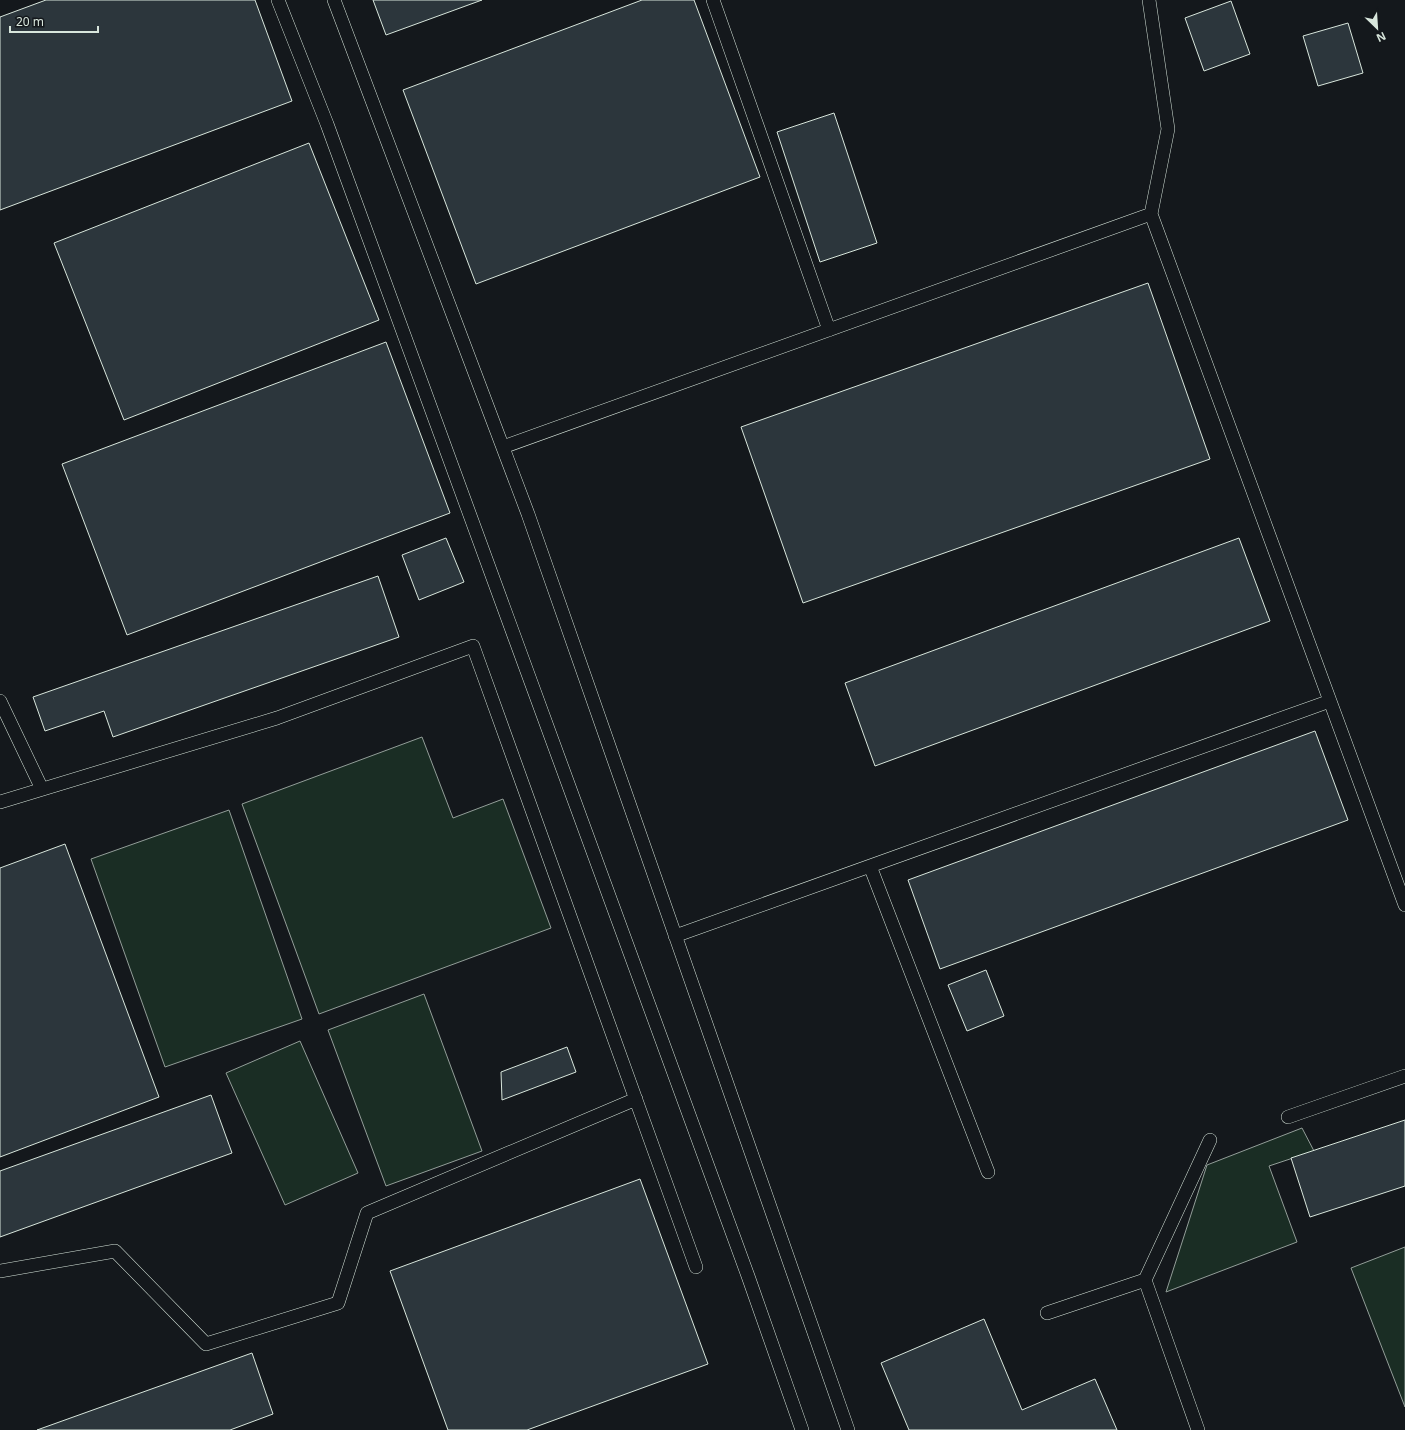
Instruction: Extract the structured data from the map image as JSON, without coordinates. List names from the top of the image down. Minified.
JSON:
{"scale_bar":"20 m","north":"bottom right"}
